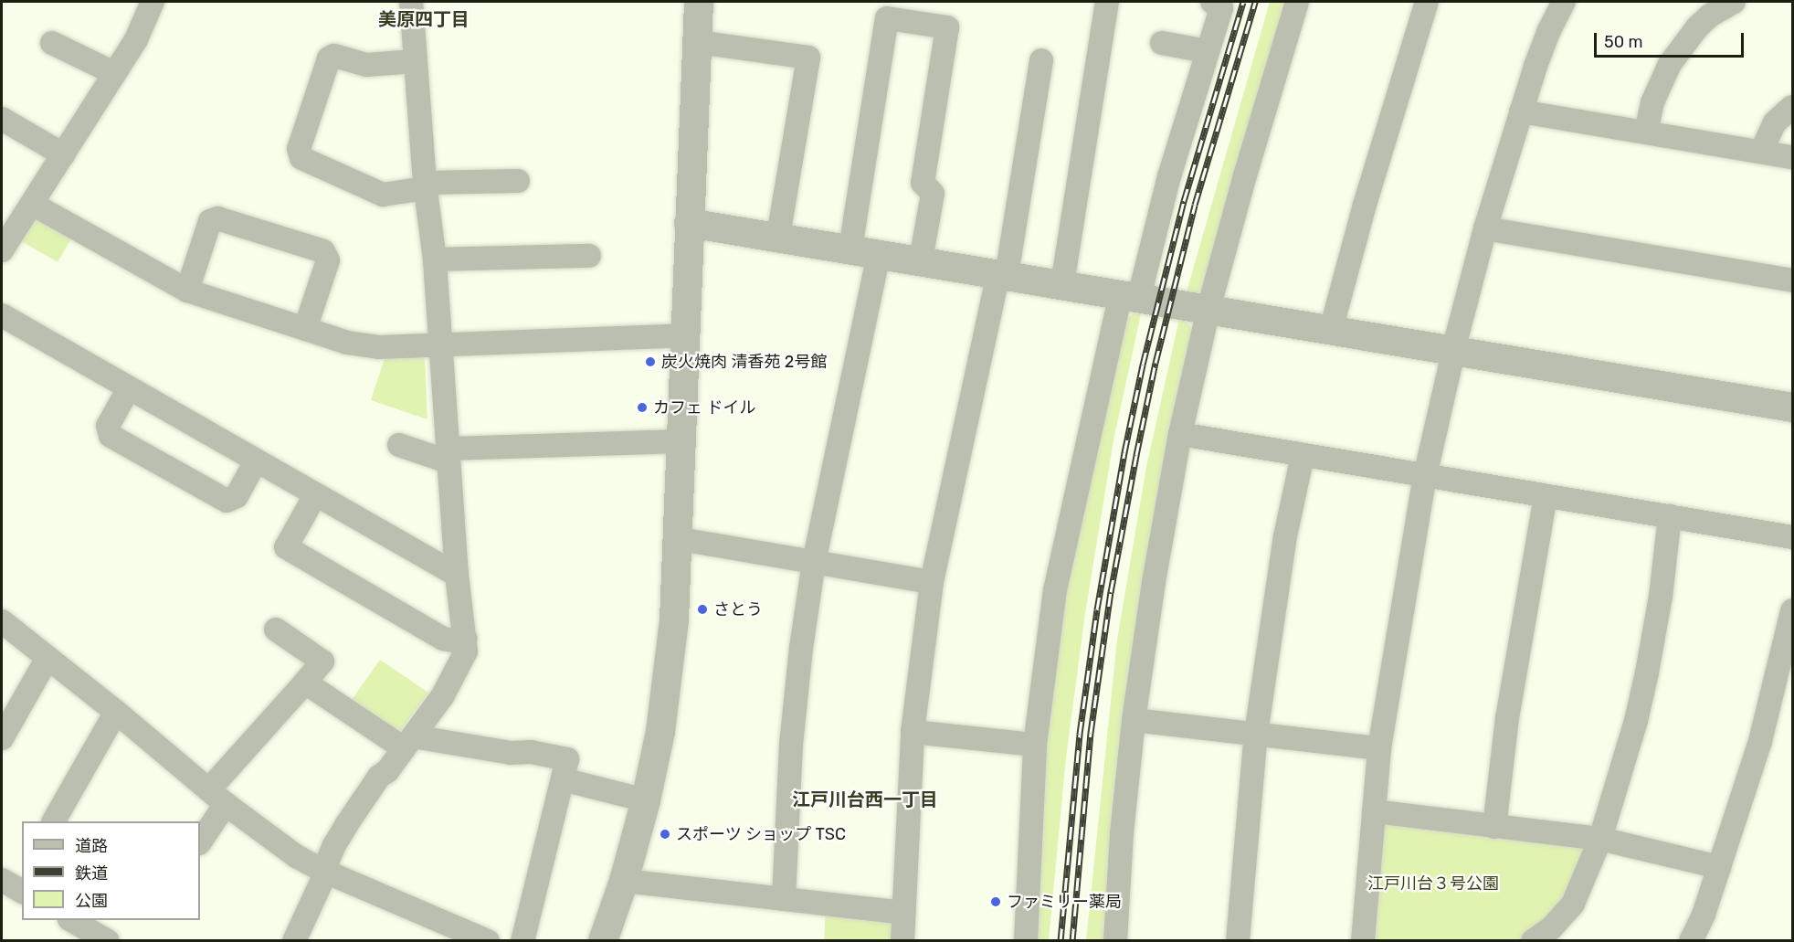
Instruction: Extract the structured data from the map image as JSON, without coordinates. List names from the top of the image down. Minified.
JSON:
{"districts":["美原四丁目","江戸川台西一丁目"],"parks":["江戸川台３号公園"],"places":["炭火焼肉 清香苑 2号館","カフェ ドイル","さとう","スポーツ ショップ TSC","ファミリー薬局"],"legend":["道路","鉄道","公園"],"scale_bar":"50 m"}
